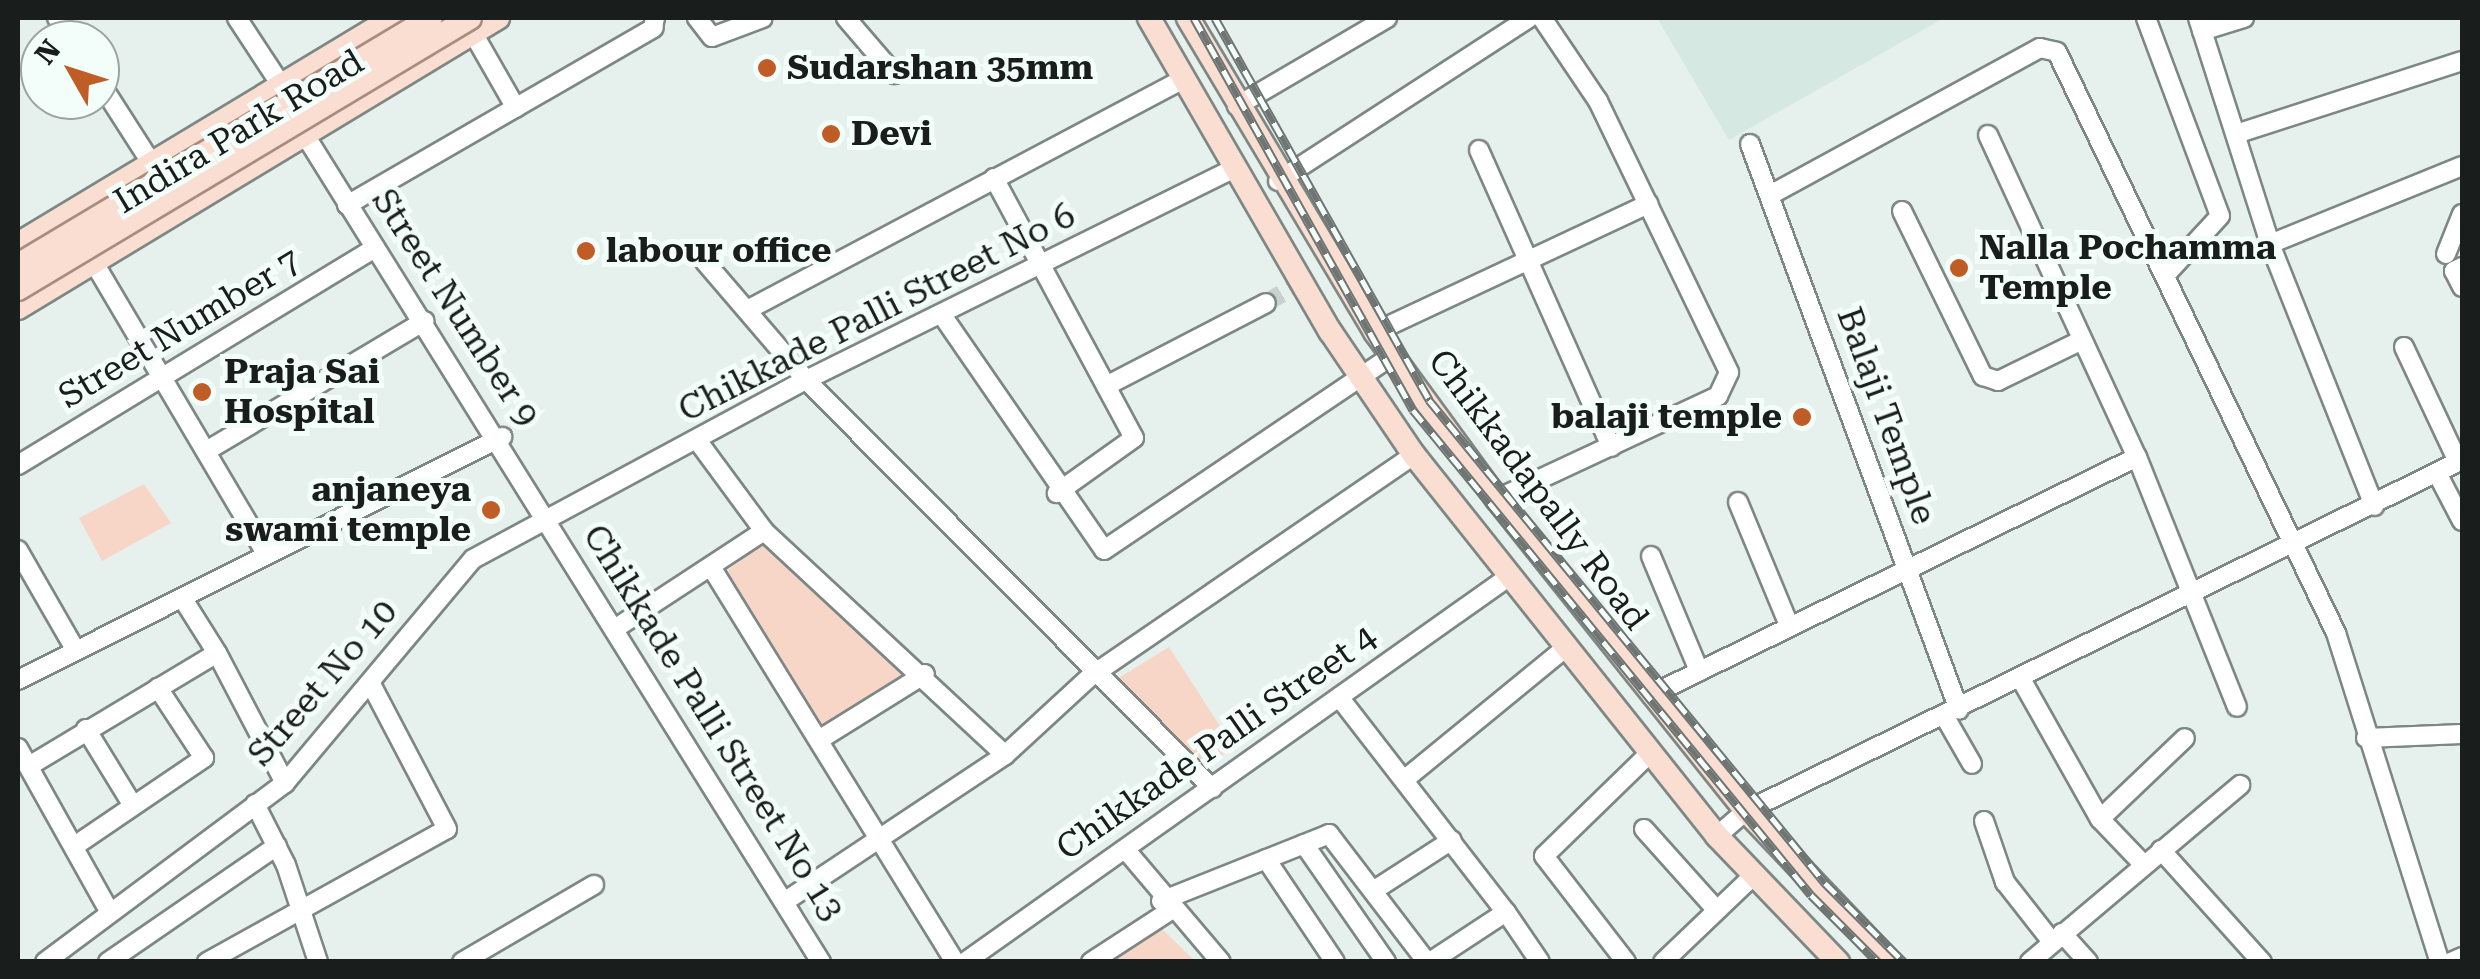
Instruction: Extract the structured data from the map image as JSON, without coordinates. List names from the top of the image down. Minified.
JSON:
{"streets":{"main road":["Indira Park Road","Chikkadapally Road"],"street":["Street Number 9","Chikkade Palli Street No 6","Street Number 7","Balaji Temple","Street No 10","Chikkade Palli Street No 13","Chikkade Palli Street 4"]},"crossings":[["Indira Park Road","Street Number 9"],["Street Number 9","Chikkade Palli Street No 6"],["Street Number 9","Street Number 7"],["Street Number 9","Street No 10"],["Street Number 9","Chikkade Palli Street No 13"],["Chikkade Palli Street No 6","Street No 10"],["Chikkade Palli Street No 6","Chikkade Palli Street No 13"],["Street No 10","Chikkade Palli Street No 13"]],"places":["Sudarshan 35mm","Devi","labour office","Nalla Pochamma Temple","Praja Sai Hospital","balaji temple","anjaneya swami temple"],"north":"top left"}
